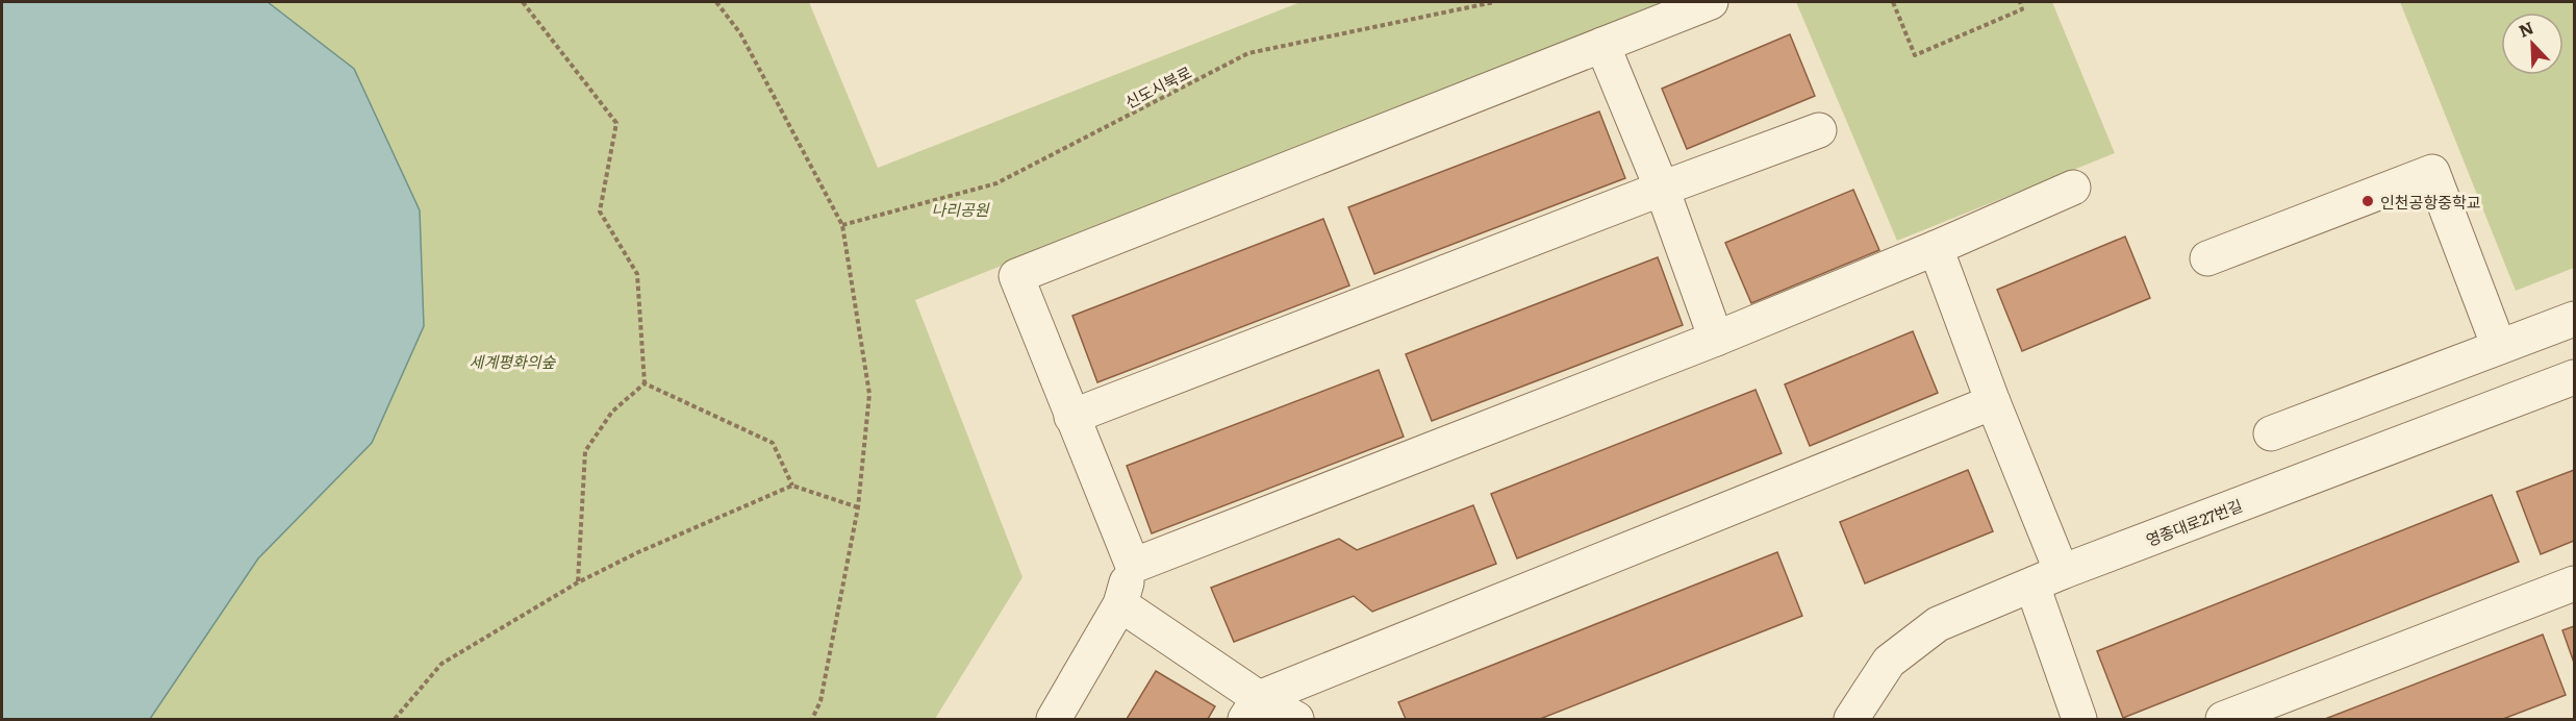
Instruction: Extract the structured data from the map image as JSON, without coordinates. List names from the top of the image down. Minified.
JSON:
{"streets":{"street":["영종대로27번길"],"path":["신도시북로"]},"parks":["나리공원","세계평화의숲"],"places":["인천공항중학교"],"north":"top left"}
